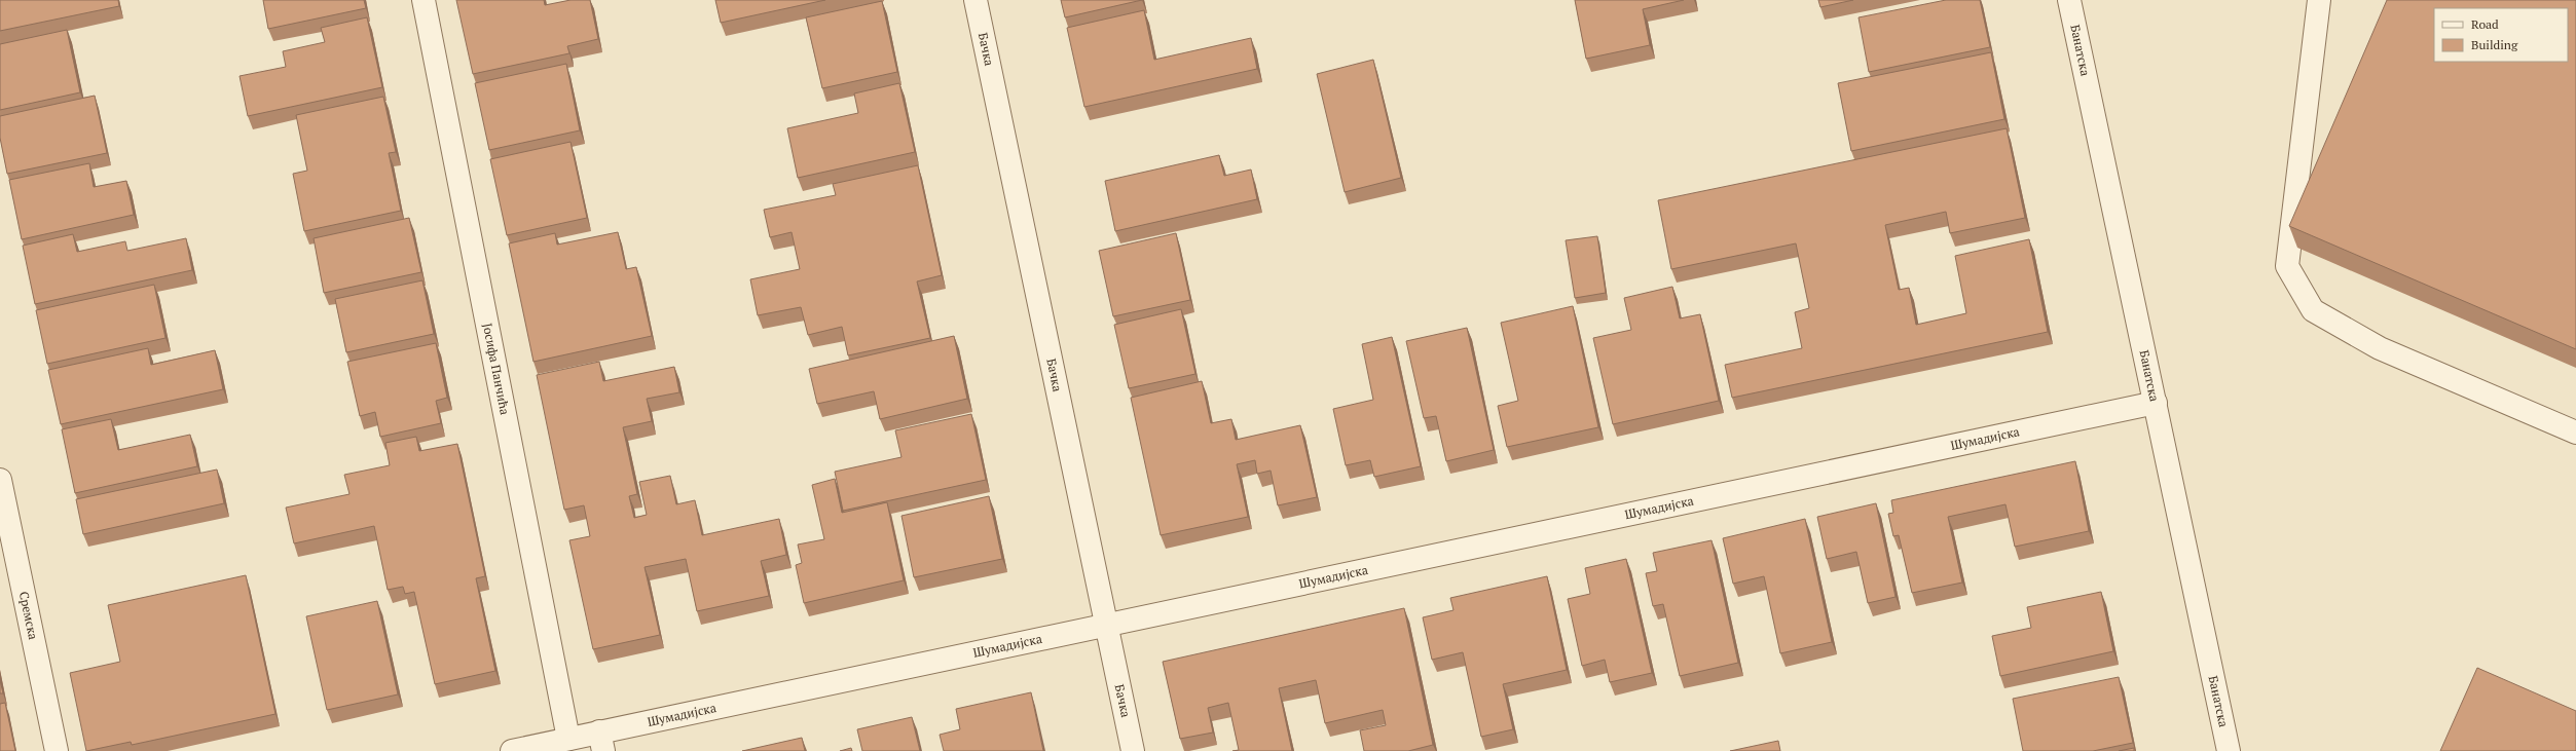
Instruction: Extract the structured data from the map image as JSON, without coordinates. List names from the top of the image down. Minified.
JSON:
{"streets":{"street":["Бачка","Банатска","Јосифа Панчића","Шумадијска","Сремска"]},"crossings":[["Бачка","Шумадијска"],["Банатска","Шумадијска"],["Јосифа Панчића","Шумадијска"]],"legend":["Road","Building"]}
